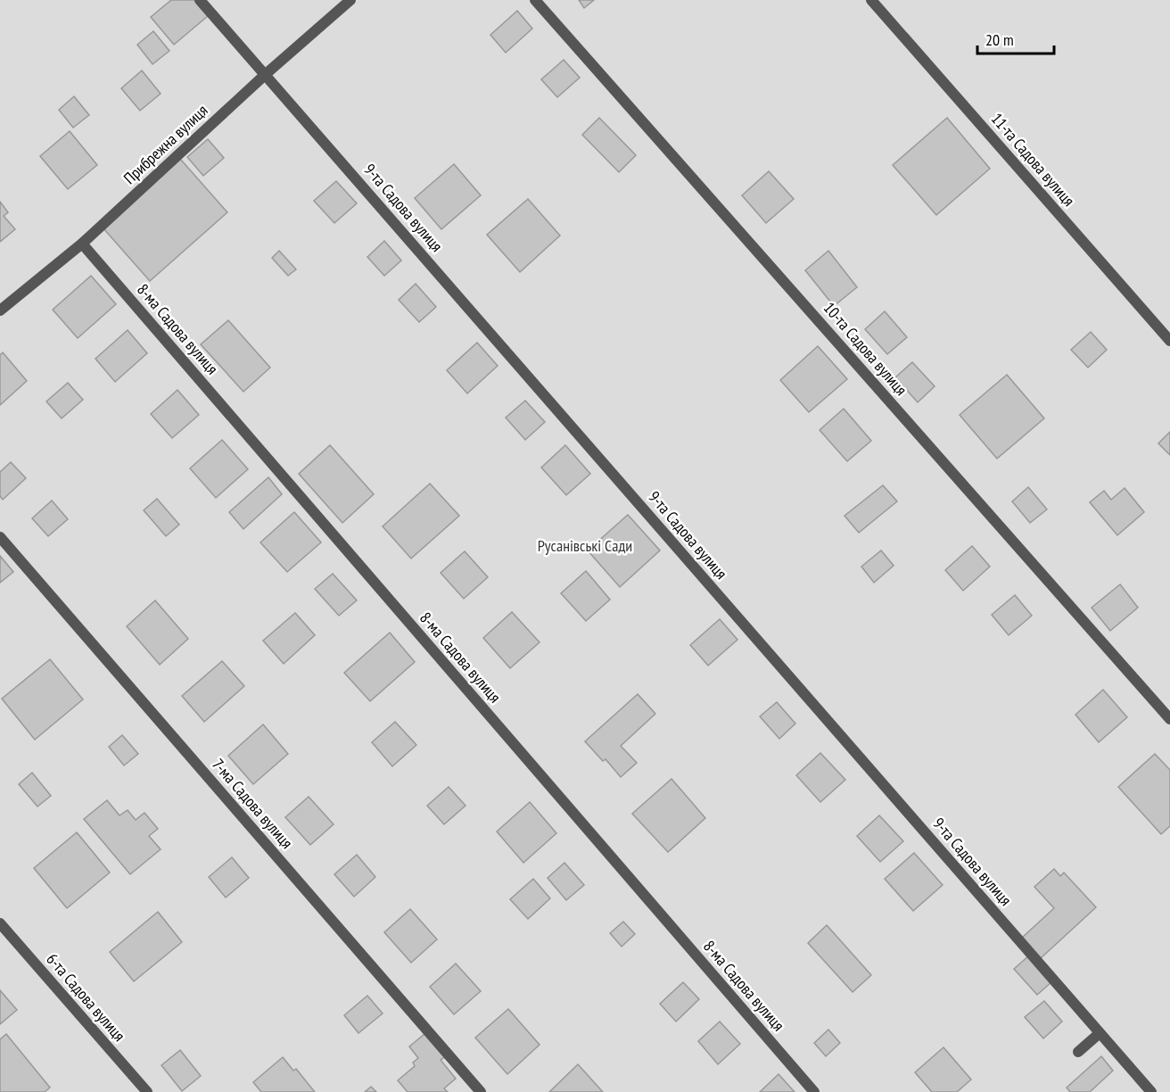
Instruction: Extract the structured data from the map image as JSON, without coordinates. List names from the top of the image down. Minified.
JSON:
{"streets":{"street":["Прибрежна вулиця","11-та Садова вулиця","9-та Садова вулиця","8-ма Садова вулиця","10-та Садова вулиця","7-ма Садова вулиця","6-та Садова вулиця"]},"crossings":[["Прибрежна вулиця","9-та Садова вулиця"],["Прибрежна вулиця","8-ма Садова вулиця"]],"parks":["Русанівські Сади"],"scale_bar":"20 m"}
